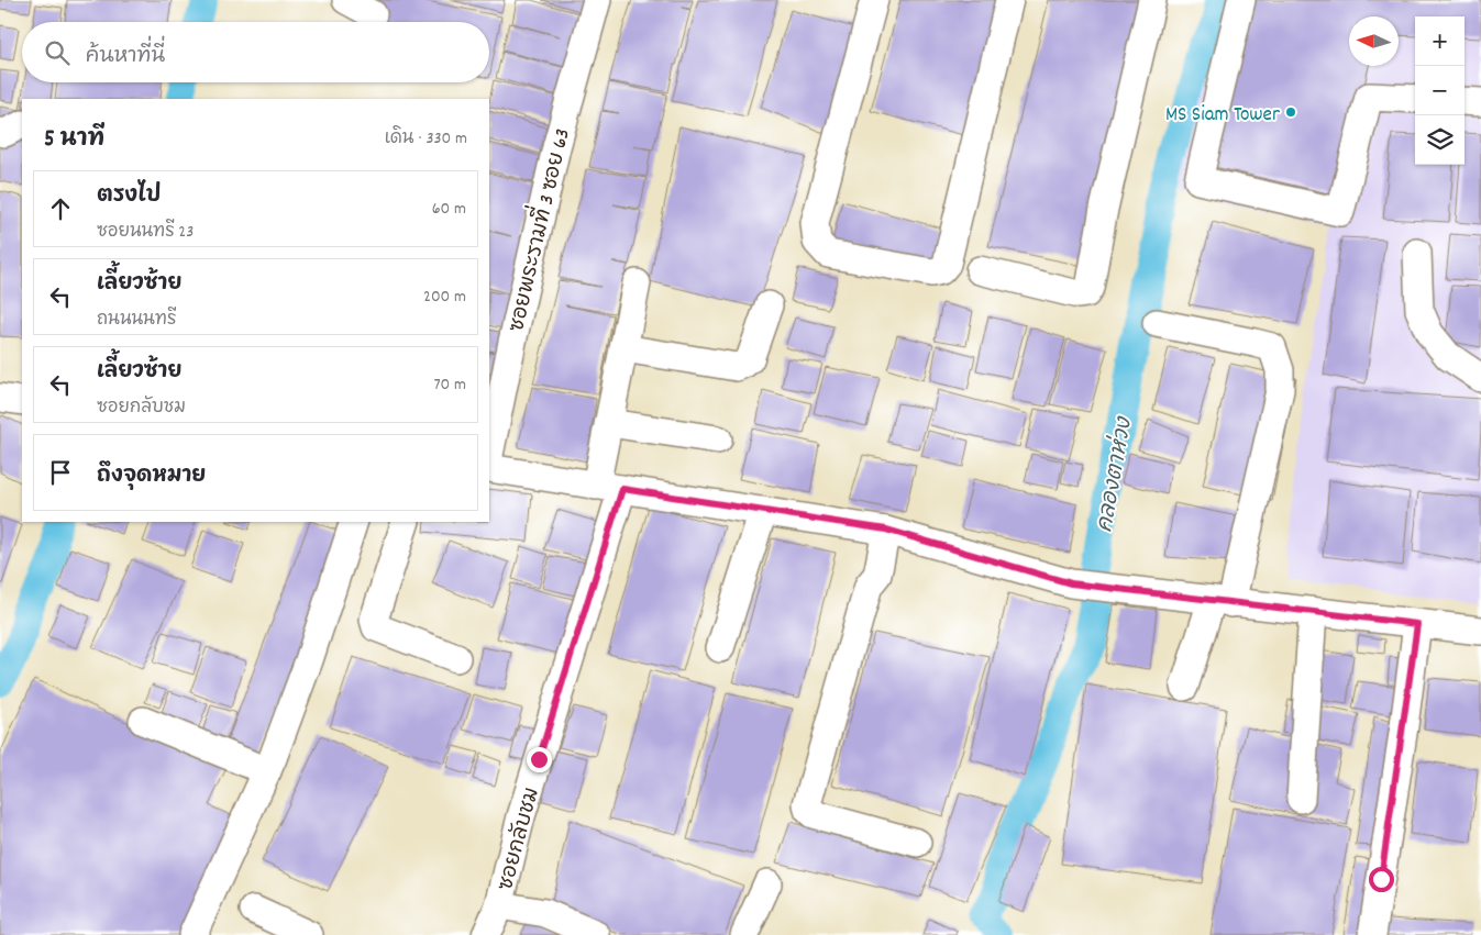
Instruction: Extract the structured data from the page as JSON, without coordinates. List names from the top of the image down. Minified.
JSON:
{"streets":{"street":["ซอยพระรามที่ 3 ซอย 63","ซอยกลับชม"]},"water":["คลองตาห่วง"],"places":["MS Siam Tower"],"north":"left","page":{"map_buttons":["+","−"],"search":"ค้นหาที่นี่","heading":["5 นาที","เดิน · 330 m"],"list":[["ตรงไป","ซอยนนทรี 23","60 m"],["เลี้ยวซ้าย","ถนนนนทรี","200 m"],["เลี้ยวซ้าย","ซอยกลับชม","70 m"],"ถึงจุดหมาย"]}}
